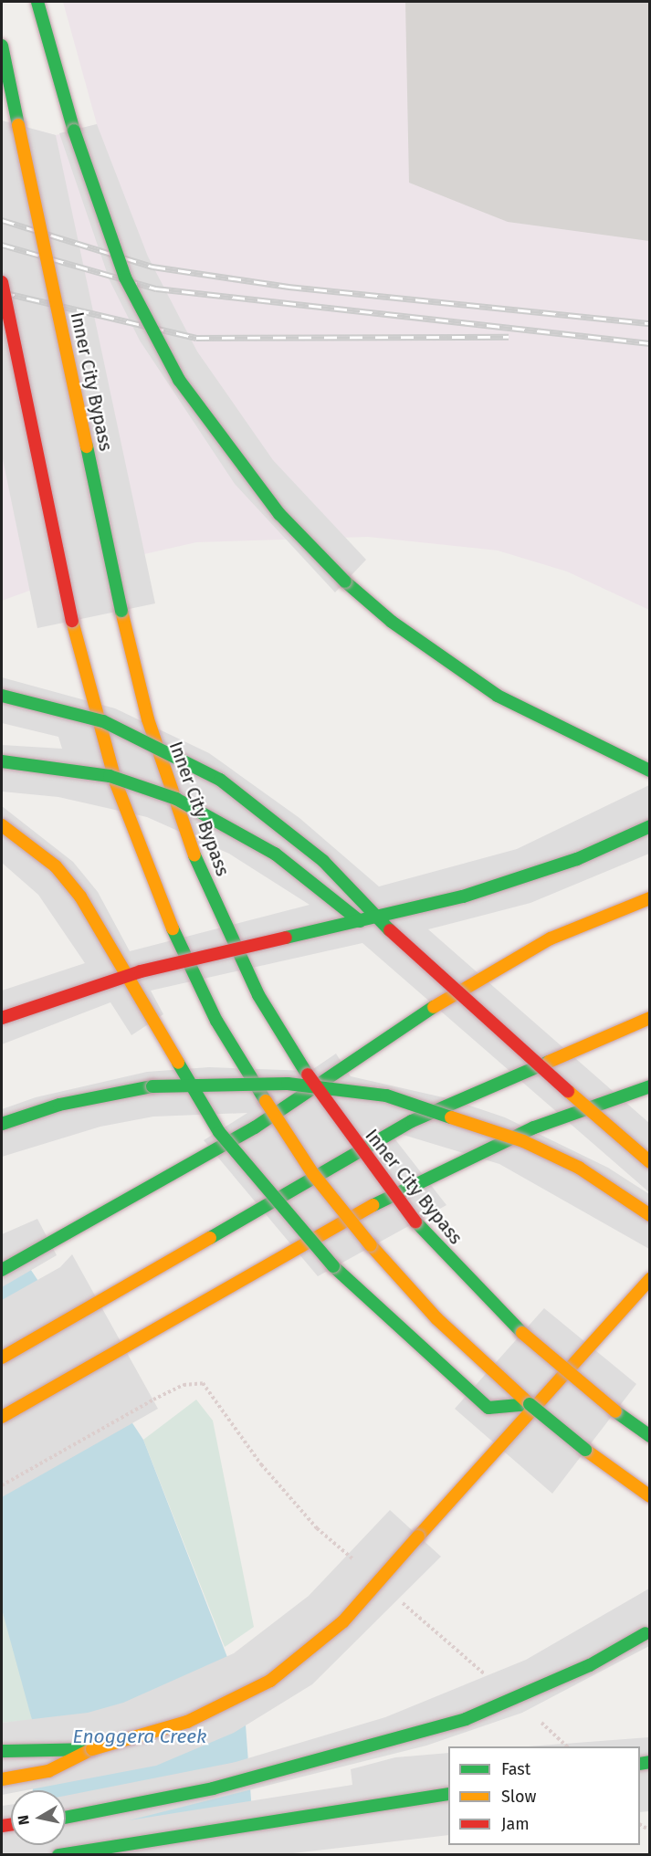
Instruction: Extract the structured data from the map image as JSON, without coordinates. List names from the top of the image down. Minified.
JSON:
{"streets":{"highway":["Inner City Bypass"]},"water":["Enoggera Creek"],"legend":["Fast","Slow","Jam"],"north":"left"}
